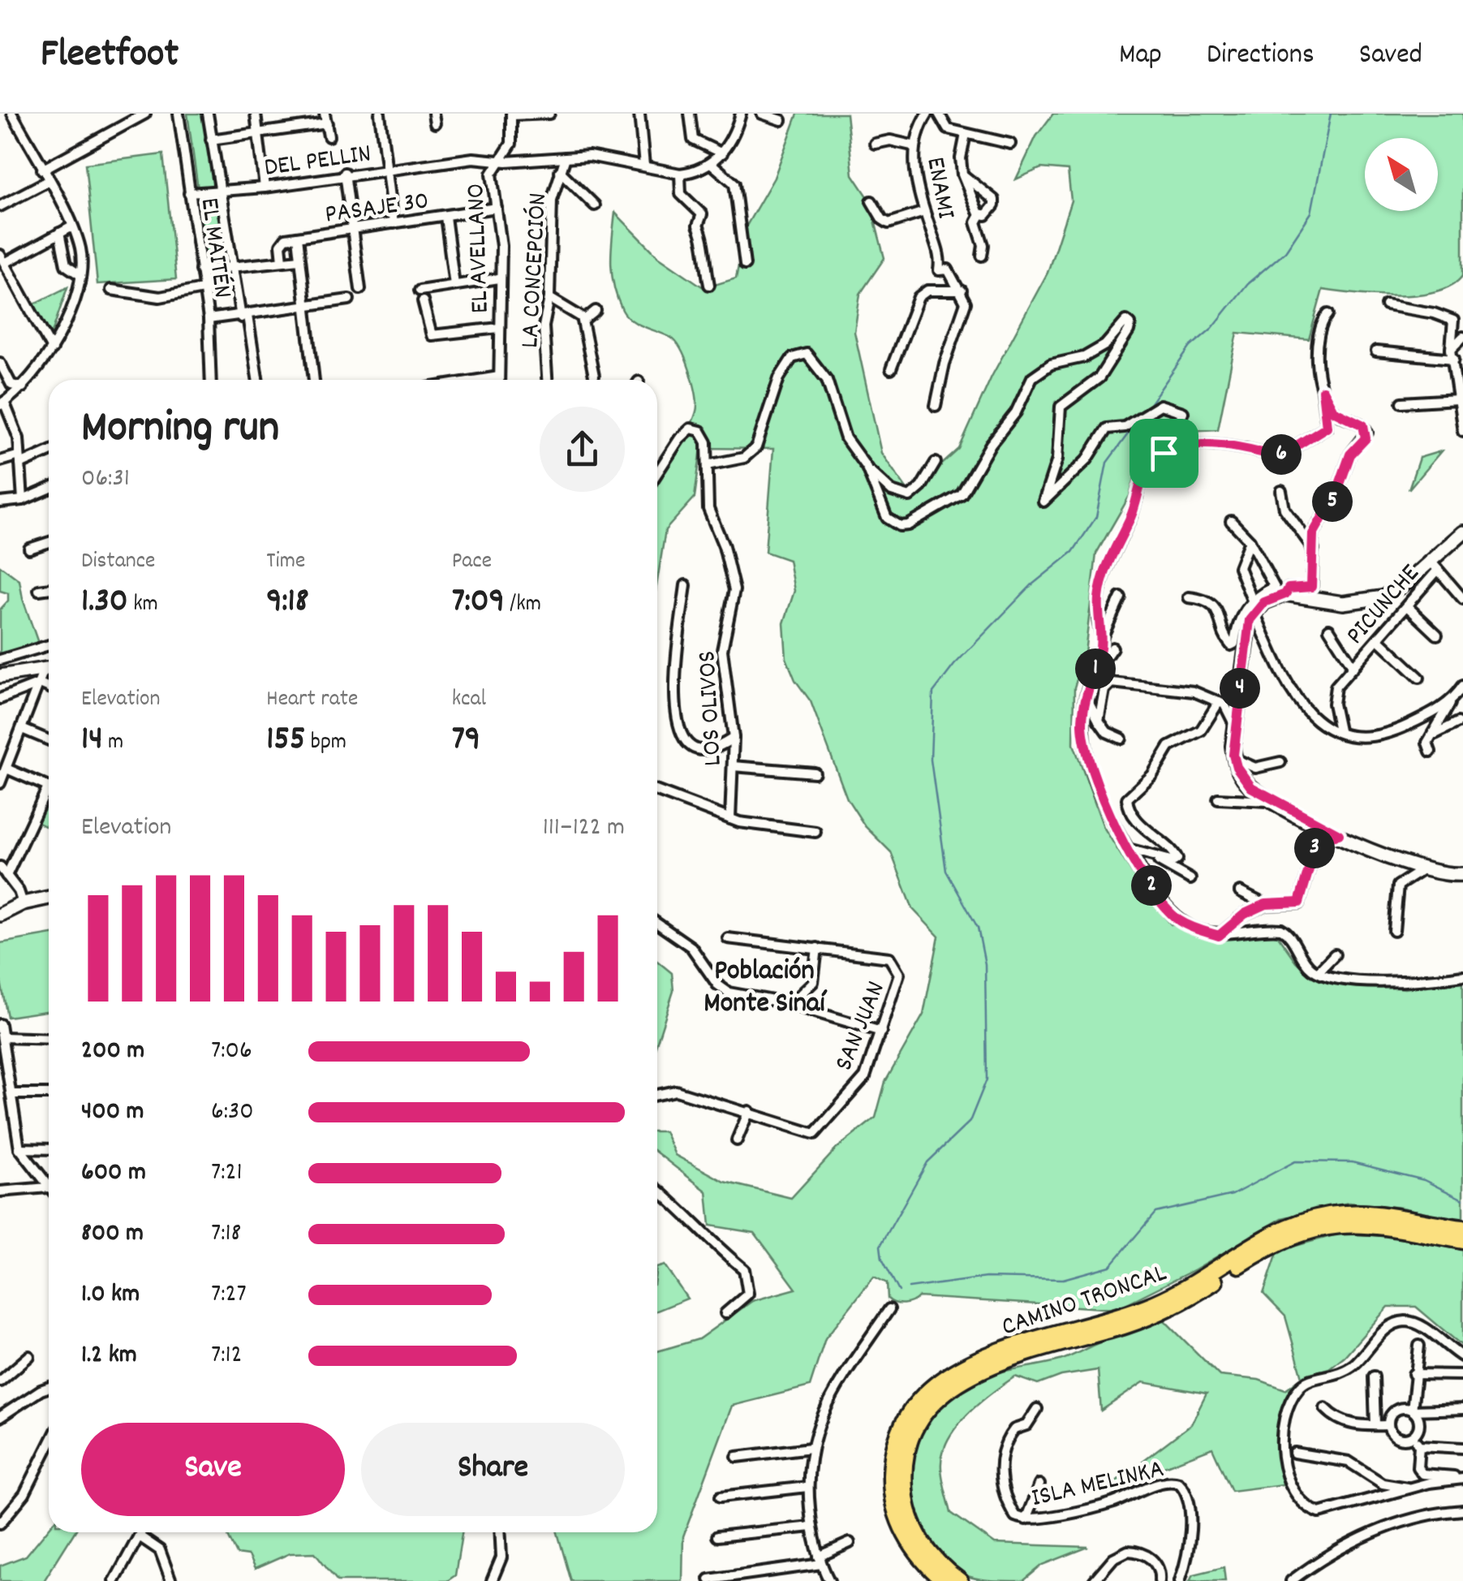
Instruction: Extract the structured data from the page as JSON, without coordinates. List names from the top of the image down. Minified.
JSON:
{"streets":{"main road":["CAMINO TRONCAL"],"street":["DEL PELLIN","ENAMI","PASAJE 30","EL MAITÉN","EL AVELLANO","LA CONCEPCIÓN","PICUNCHE","LOS OLIVOS","SAN JUAN","ISLA MELINKA"]},"crossings":[["DEL PELLIN","EL MAITÉN"],["DEL PELLIN","EL AVELLANO"],["DEL PELLIN","LA CONCEPCIÓN"],["PASAJE 30","EL AVELLANO"]],"districts":["Población Monte Sinaí"],"north":"top left","page":{"header":"Fleetfoot","nav":["Map","Directions","Saved"],"heading":["Morning run","06:31"],"pins":["6","5","1","4","3","2"],"stats":[["Distance","1.30 km"],["Time","9:18"],["Pace","7:09 /km"],["Elevation","14 m"],["Heart rate","155 bpm"],["kcal","79"]],"chart":["Elevation","111–122 m"],"list":[{"name":"200 m","note":"7:06"},{"name":"400 m","note":"6:30"},{"name":"600 m","note":"7:21"},{"name":"800 m","note":"7:18"},{"name":"1.0 km","note":"7:27"},{"name":"1.2 km","note":"7:12"}],"buttons":["Save","Share"]}}
